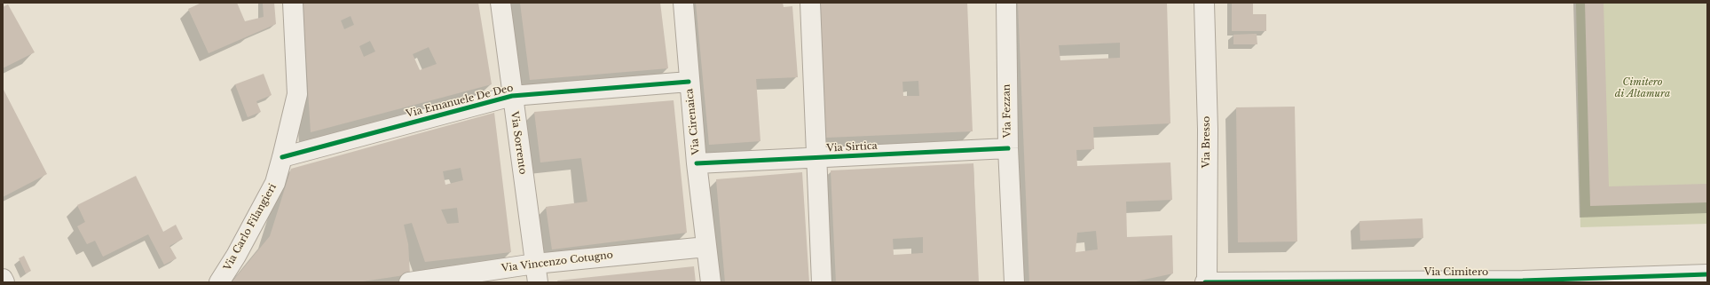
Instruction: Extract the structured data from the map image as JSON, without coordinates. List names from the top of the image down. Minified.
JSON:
{"streets":{"street":["Via Emanuele De Deo","Via Fezzan","Via Cirenaica","Via Bresso","Via Sorrento","Via Sirtica","Via Carlo Filangieri","Via Vincenzo Cotugno","Via Cimitero"]},"crossings":[["Via Emanuele De Deo","Via Cirenaica"],["Via Emanuele De Deo","Via Sorrento"],["Via Emanuele De Deo","Via Carlo Filangieri"],["Via Fezzan","Via Sirtica"],["Via Cirenaica","Via Sirtica"],["Via Cirenaica","Via Vincenzo Cotugno"],["Via Bresso","Via Cimitero"],["Via Sorrento","Via Vincenzo Cotugno"]],"parks":["Cimitero di Altamura"]}
